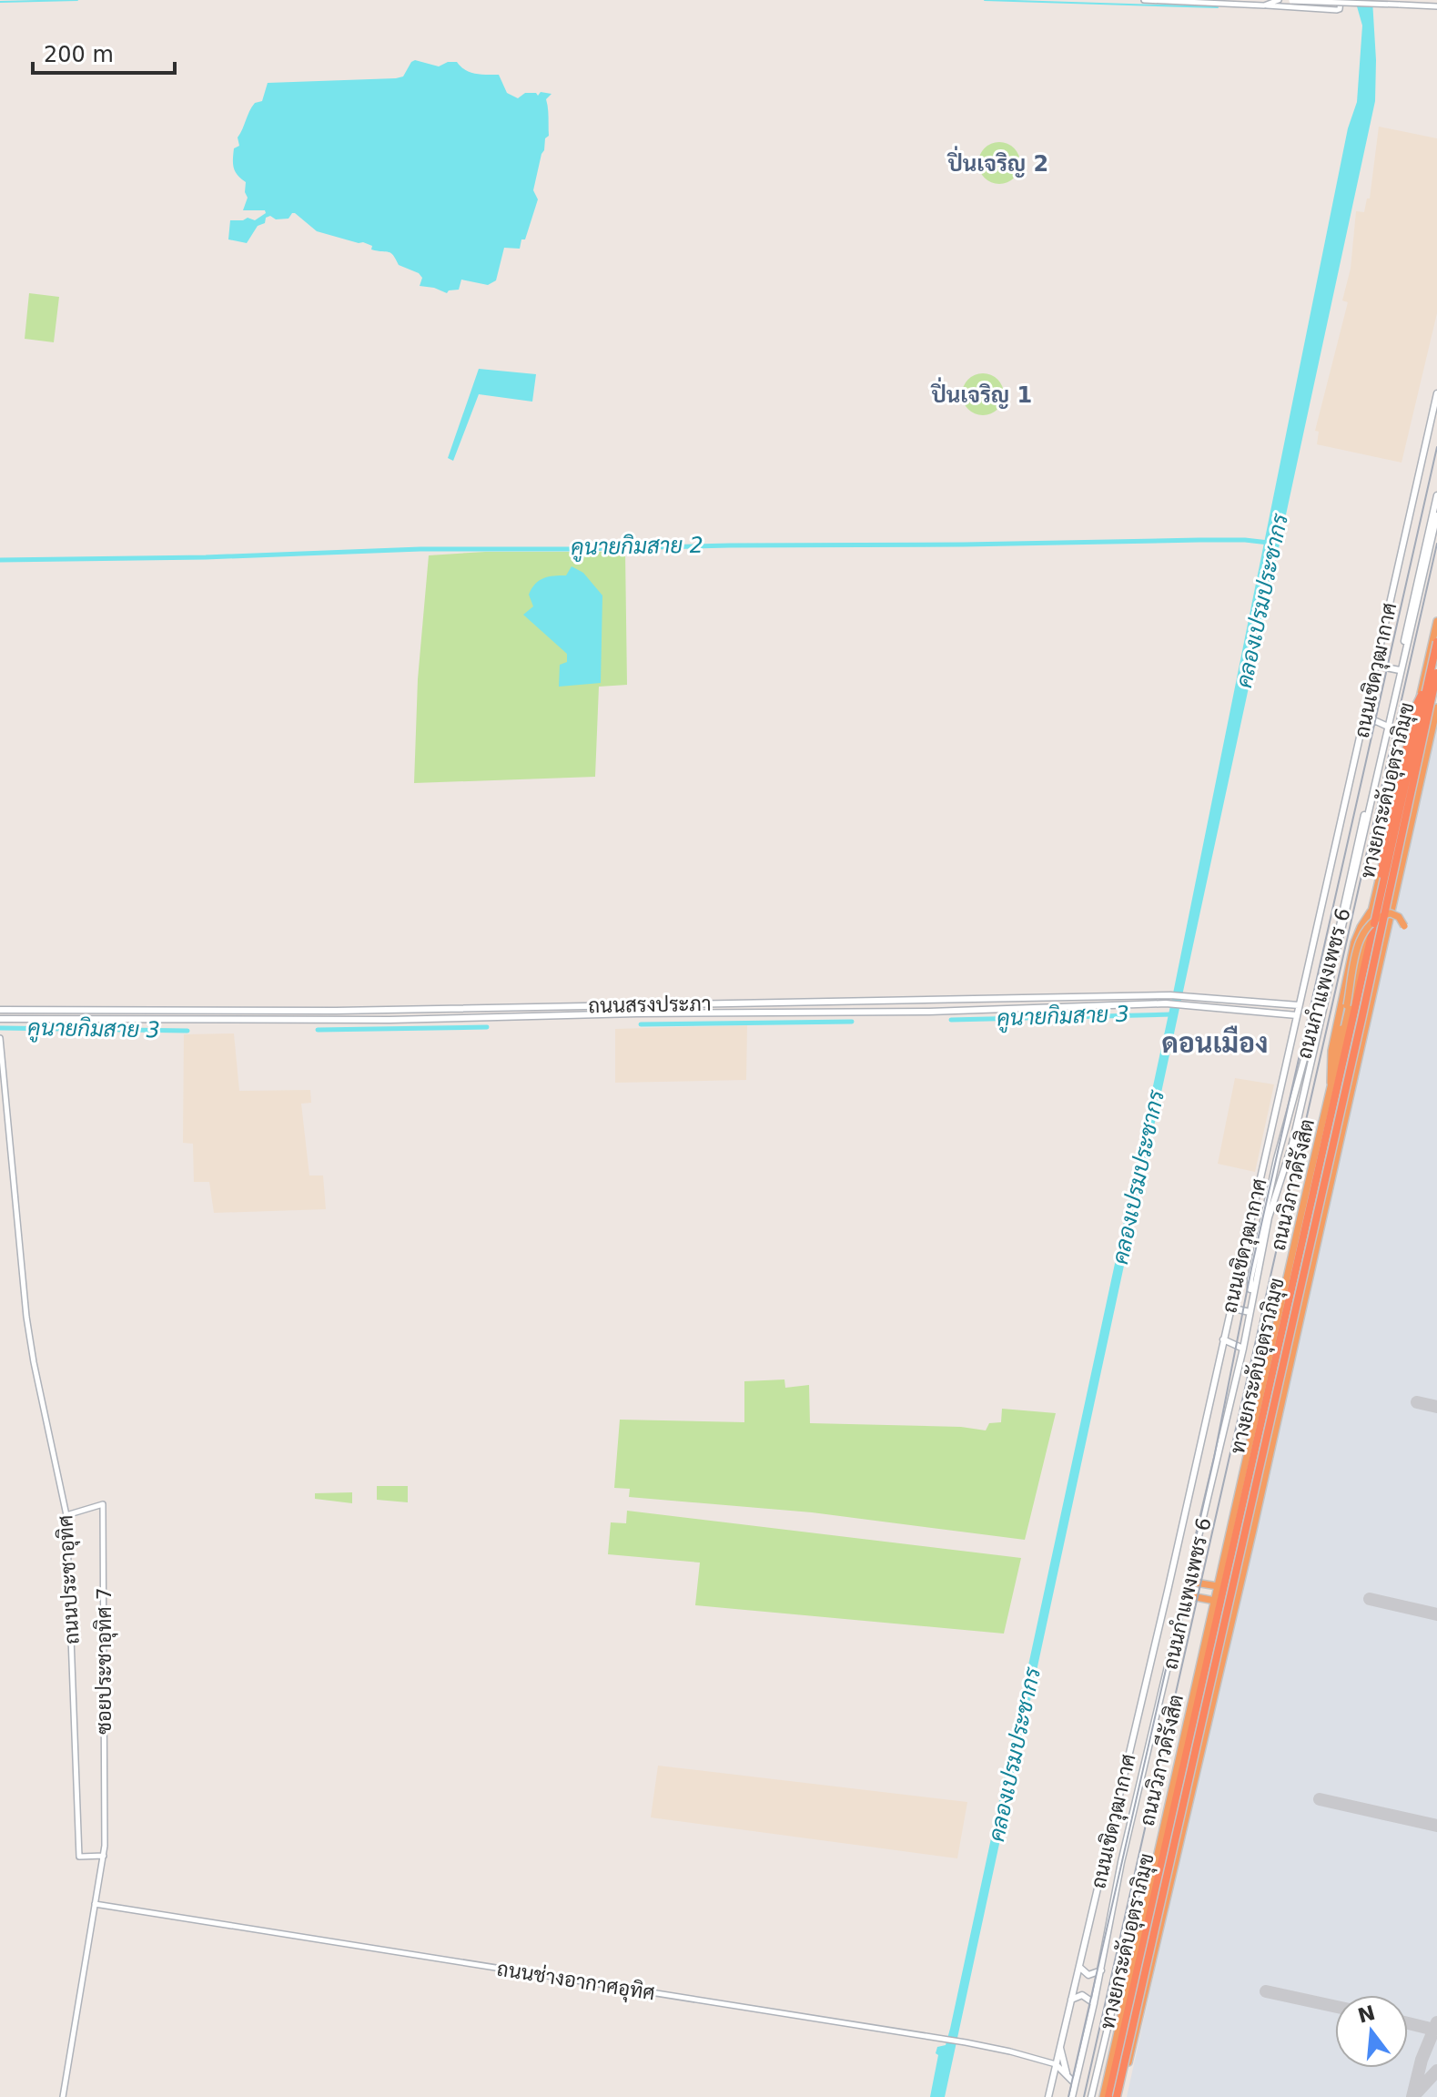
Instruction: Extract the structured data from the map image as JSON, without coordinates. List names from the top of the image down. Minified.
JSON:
{"streets":{"highway":["ทางยกระดับอุตราภิมุข","ถนนวิภาวดีรังสิต"],"main road":["ถนนเชิดวุฒากาศ","ถนนกำแพงเพชร 6","ถนนสรงประภา"],"street":["ถนนประชาอุทิศ","ซอยประชาอุทิศ 7","ถนนช่างอากาศอุทิศ"]},"crossings":[["ถนนเชิดวุฒากาศ","ถนนสรงประภา"],["ถนนเชิดวุฒากาศ","ถนนช่างอากาศอุทิศ"],["ทางยกระดับอุตราภิมุข","ถนนวิภาวดีรังสิต"],["ถนนประชาอุทิศ","ซอยประชาอุทิศ 7"]],"districts":["ปิ่นเจริญ 2","ปิ่นเจริญ 1","ดอนเมือง"],"water":["คูนายกิมสาย 2","คลองเปรมประชากร","คูนายกิมสาย 3"],"scale_bar":"200 m","north":"top"}
